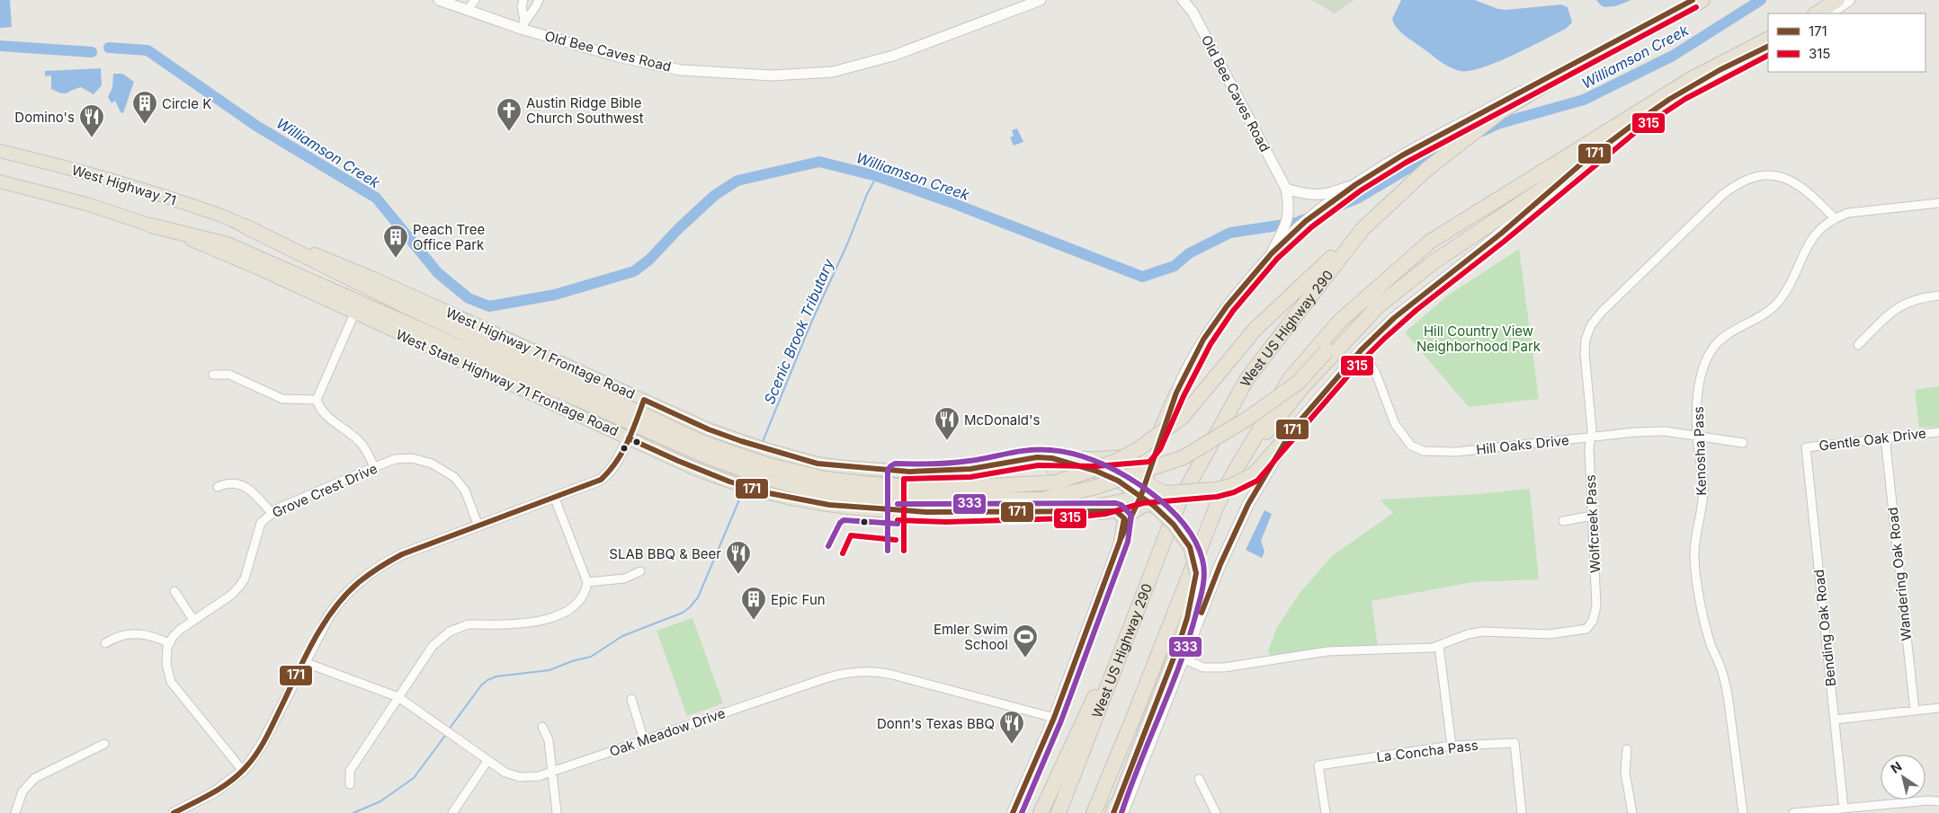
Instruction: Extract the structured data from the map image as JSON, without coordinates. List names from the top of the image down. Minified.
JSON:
{"streets":{"highway":["West US Highway 290"],"main road":["West Highway 71","West Highway 71 Frontage Road","West State Highway 71 Frontage Road"],"street":["Old Bee Caves Road","Gentle Oak Drive","Hill Oaks Drive","Kenosha Pass","Grove Crest Drive","Wolfcreek Pass","Wandering Oak Road","Bending Oak Road","Oak Meadow Drive","La Concha Pass"]},"crossings":[["West Highway 71","West Highway 71 Frontage Road"],["Gentle Oak Drive","Wandering Oak Road"],["Gentle Oak Drive","Bending Oak Road"],["Hill Oaks Drive","Kenosha Pass"],["Hill Oaks Drive","Wolfcreek Pass"],["Kenosha Pass","Wolfcreek Pass"]],"water":["Williamson Creek","Scenic Brook Tributary"],"parks":["Hill Country View Neighborhood Park"],"places":{"building":["Circle K","Peach Tree Office Park","Epic Fun"],"church":["Austin Ridge Bible Church Southwest"],"restaurant":["Domino's","McDonald's","SLAB BBQ & Beer","Donn's Texas BBQ"],"sports":["Emler Swim School"]},"lines":["transit line 171","transit line 315","transit line 333"],"legend":["171","315"],"north":"top left"}
